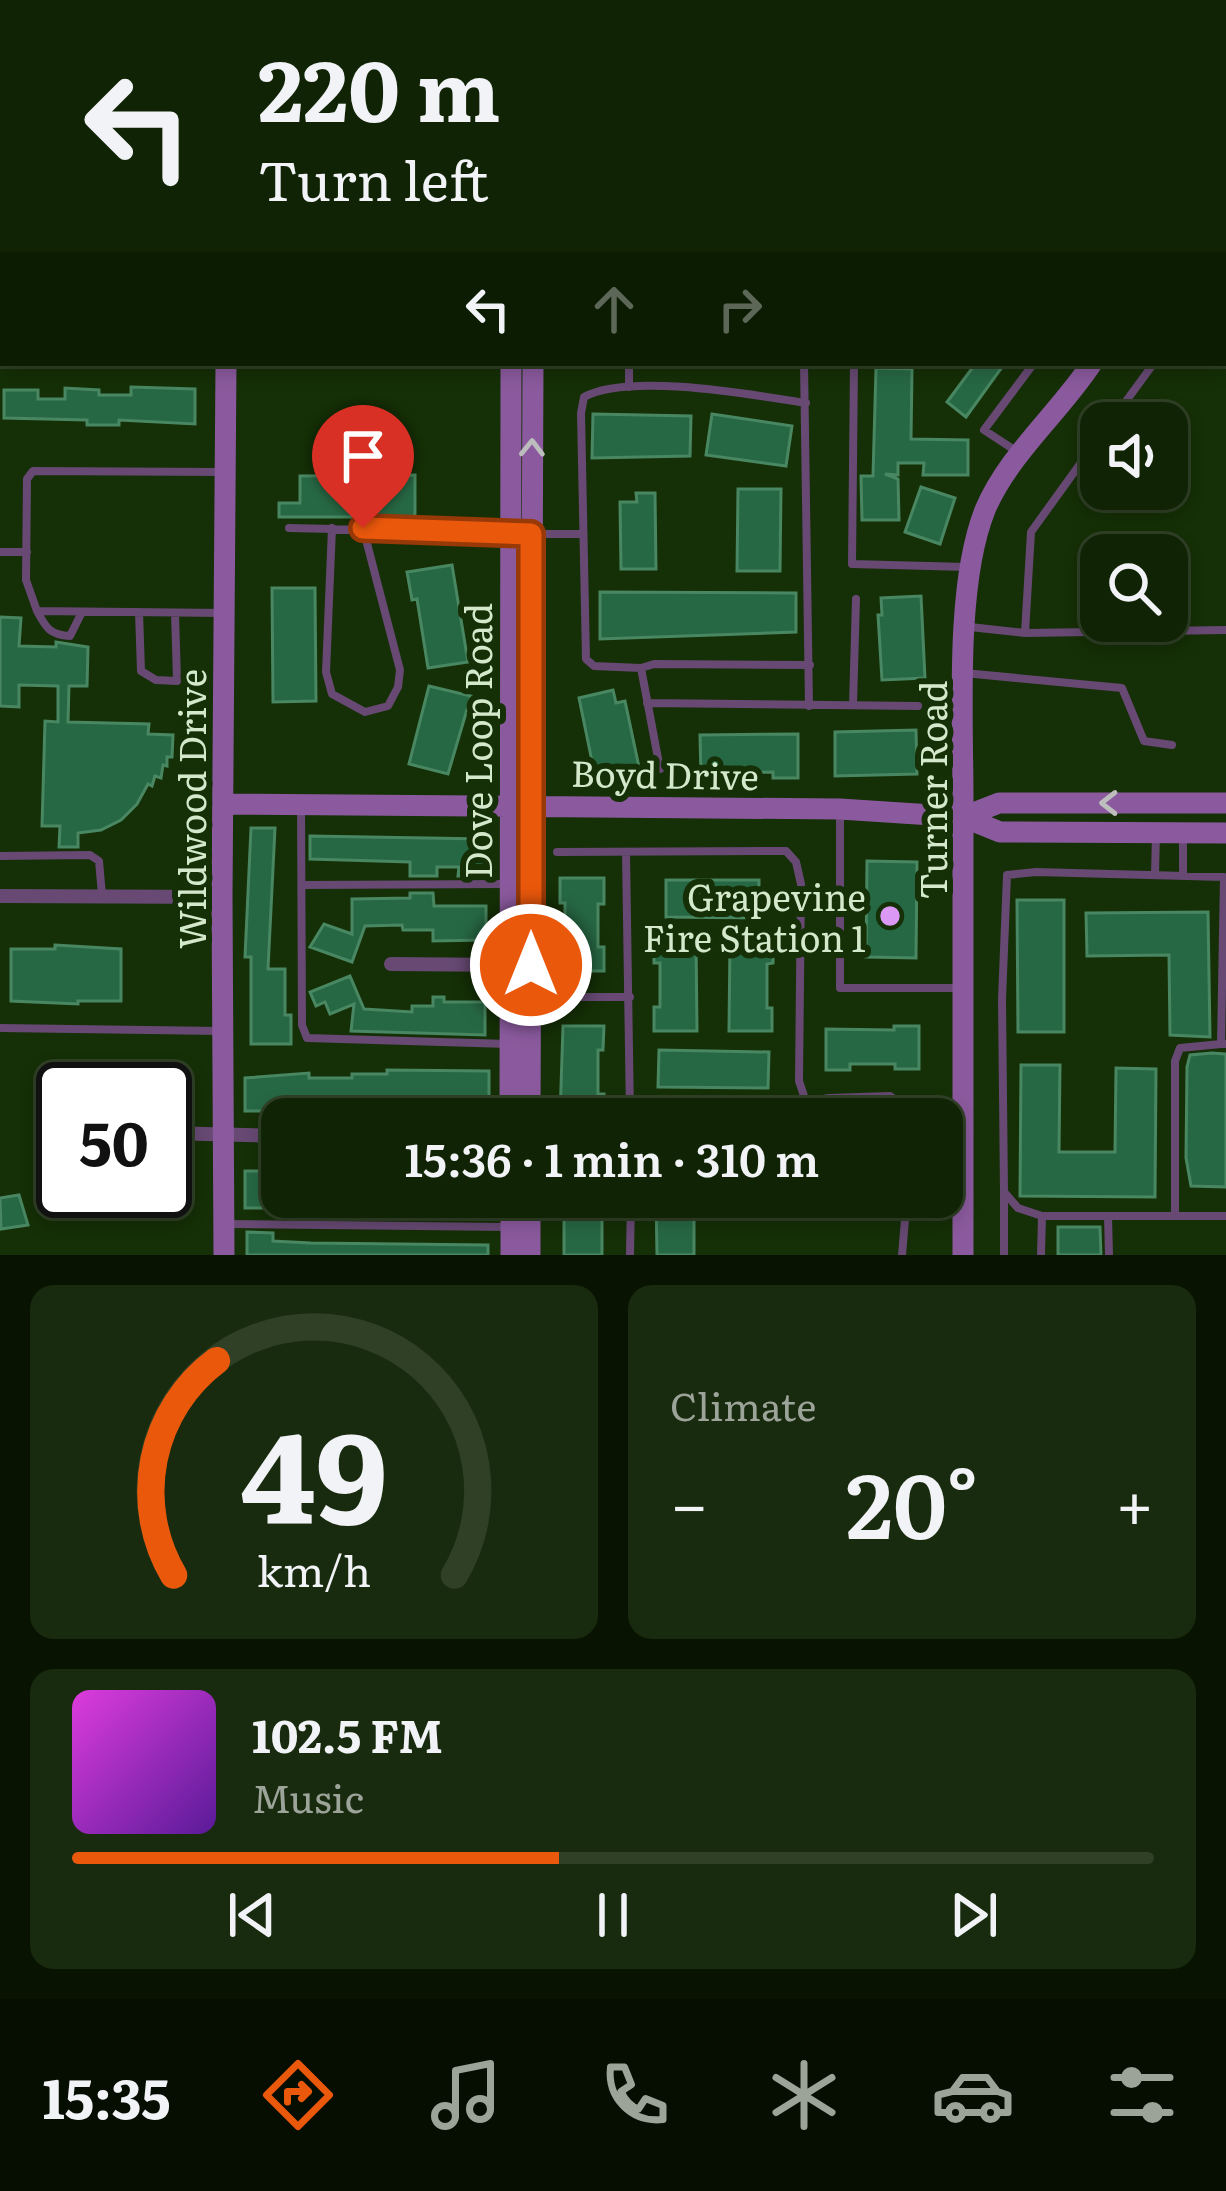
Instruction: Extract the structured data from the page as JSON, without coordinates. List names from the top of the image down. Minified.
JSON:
{"streets":{"street":["Dove Loop Road","Boyd Drive","Turner Road","Wildwood Drive"]},"crossings":[["Dove Loop Road","Boyd Drive"],["Boyd Drive","Turner Road"],["Boyd Drive","Wildwood Drive"]],"places":["Grapevine Fire Station 1"],"page":{"turn":["220 m","Turn left"],"limit":"50","trip":"15:36 · 1 min · 310 m","tile":"Climate","heat":["−","20°","+"],"song":["102.5 FM","Music"],"tabs":"15:35","gauge":["49","km/h"]}}
